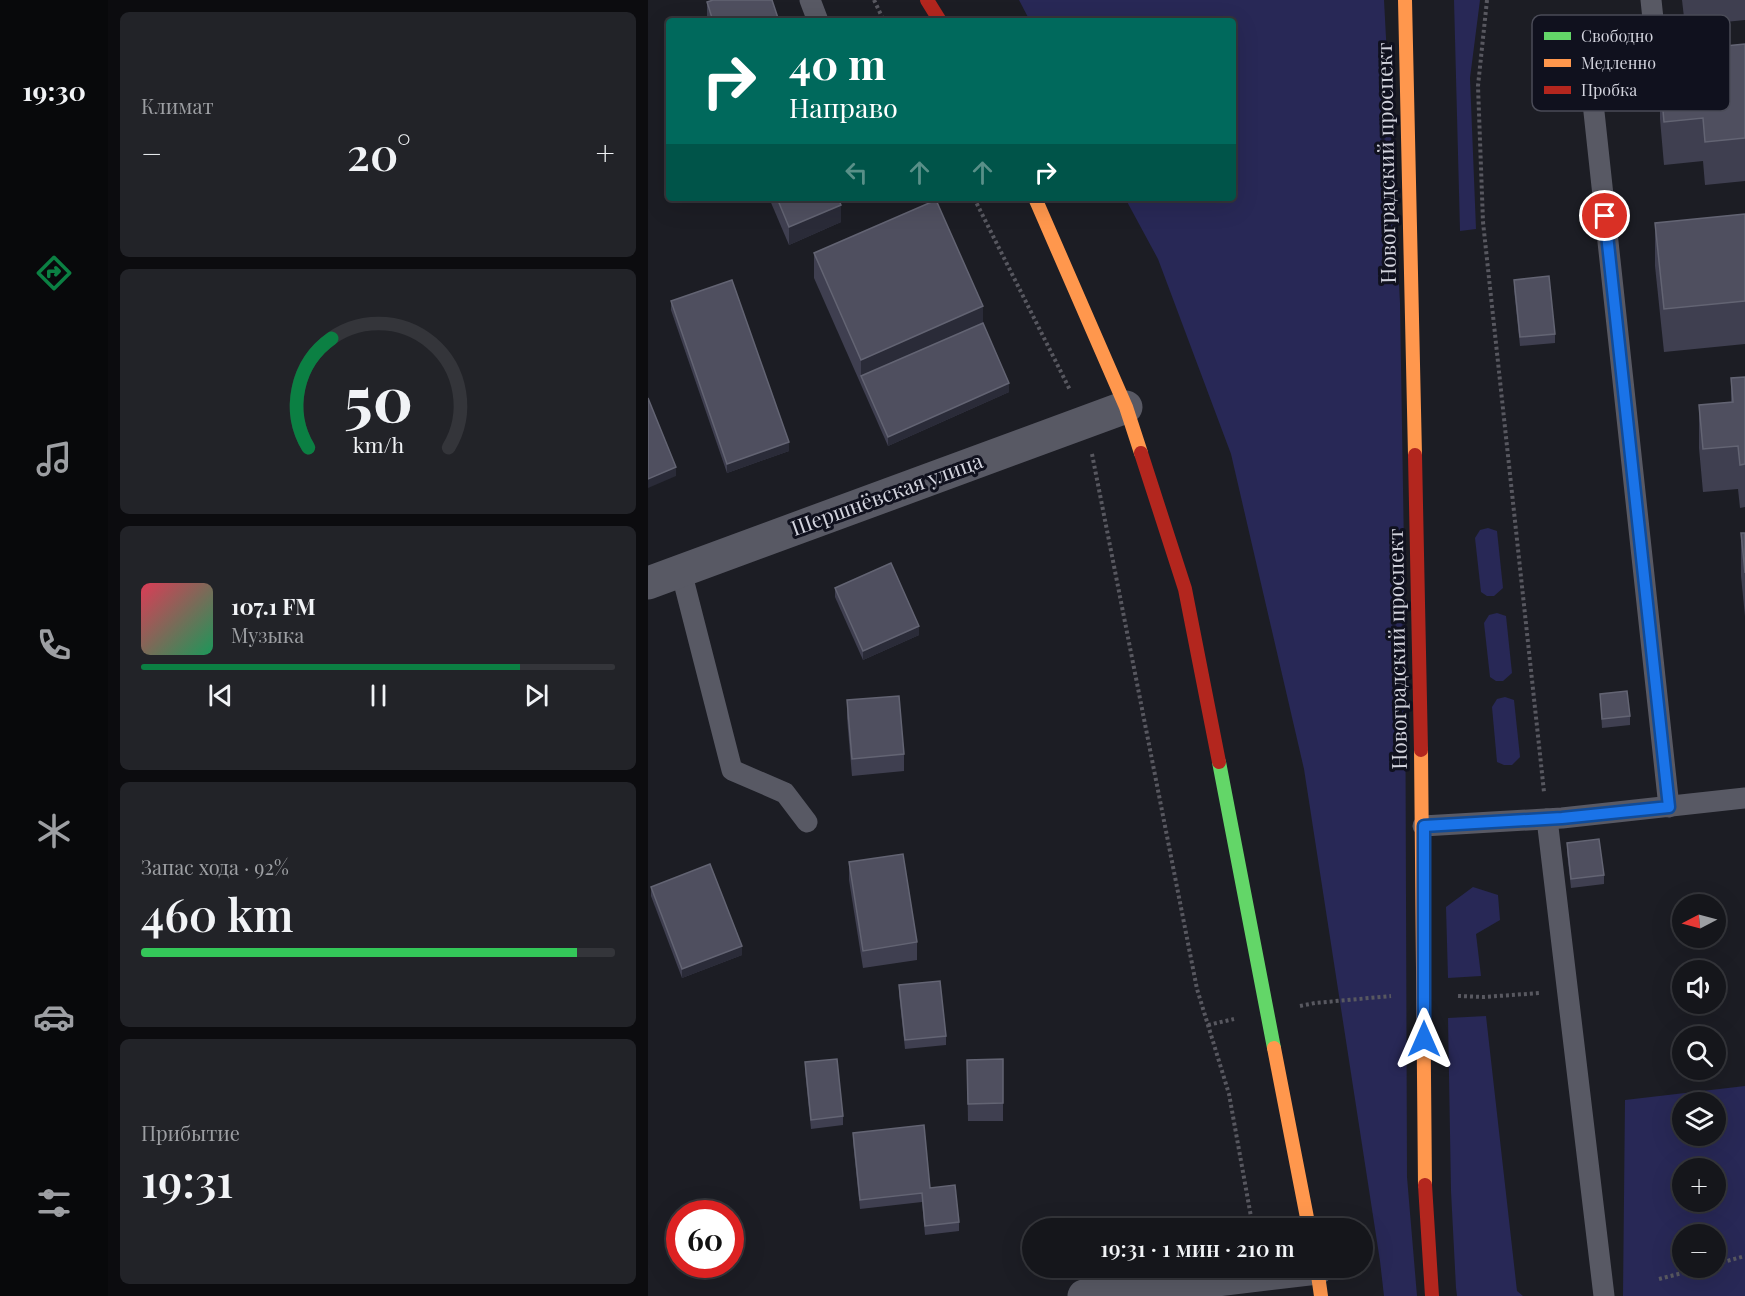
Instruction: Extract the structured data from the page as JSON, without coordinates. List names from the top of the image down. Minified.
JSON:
{"streets":{"main road":["Новоградский проспект"],"street":["Шершнёвская улица"]},"legend":["Свободно","Медленно","Пробка"],"north":"left","page":{"tabs":"19:30","tile":["Климат",["Запас хода · 92%","460 km"],["Прибытие","19:31"]],"turn":["40 m","Направо"],"heat":["−","20°","+"],"song":["107.1 FM","Музыка"],"map_buttons":["+","−"],"limit":"60","trip":"19:31 · 1 мин · 210 m","gauge":["50","km/h"]}}
